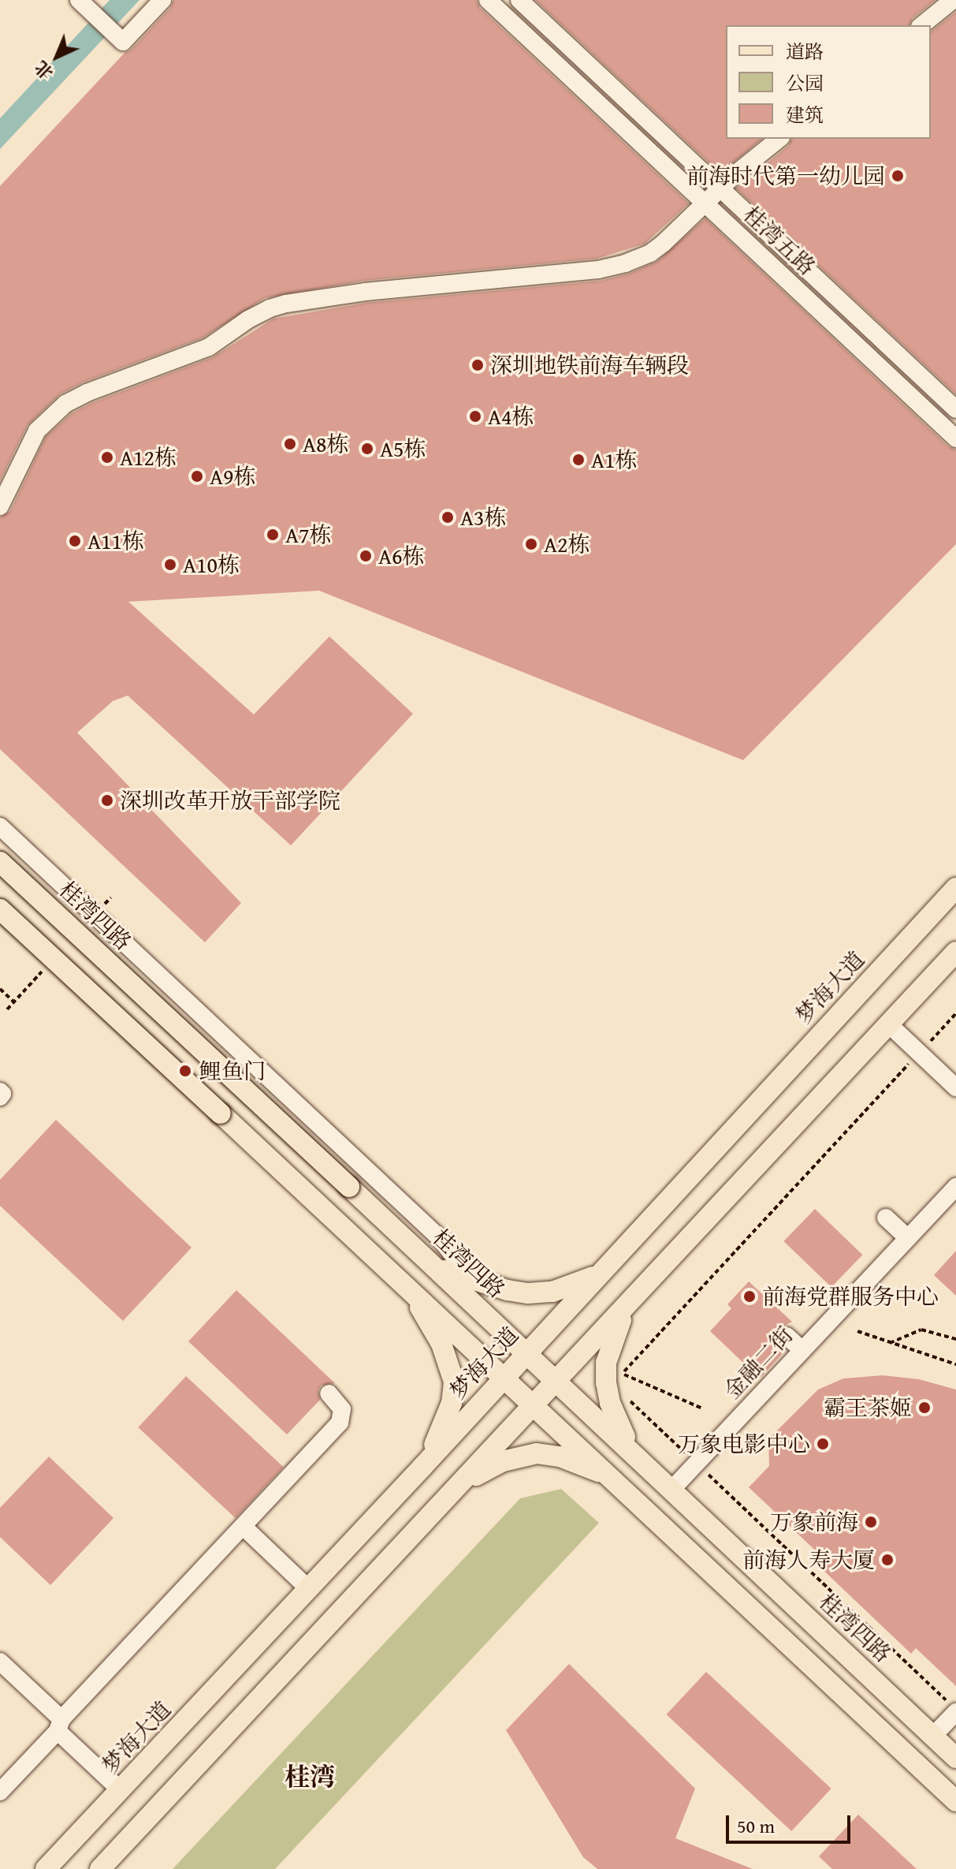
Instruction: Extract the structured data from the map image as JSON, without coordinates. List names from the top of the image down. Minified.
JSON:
{"streets":{"main road":["桂湾四路","梦海大道"],"street":["桂湾五路","金融二街"]},"crossings":[["桂湾四路","梦海大道"],["桂湾四路","金融二街"]],"districts":["桂湾"],"places":["前海时代第一幼儿园","深圳地铁前海车辆段","A4栋","A8栋","A5栋","A12栋","A1栋","A9栋","A3栋","A7栋","A11栋","A2栋","A6栋","A10栋","深圳改革开放干部学院","鲤鱼门","前海党群服务中心","霸王茶姬","万象电影中心","万象前海","前海人寿大厦"],"legend":["道路","公园","建筑"],"scale_bar":"50 m","north":"bottom left"}
